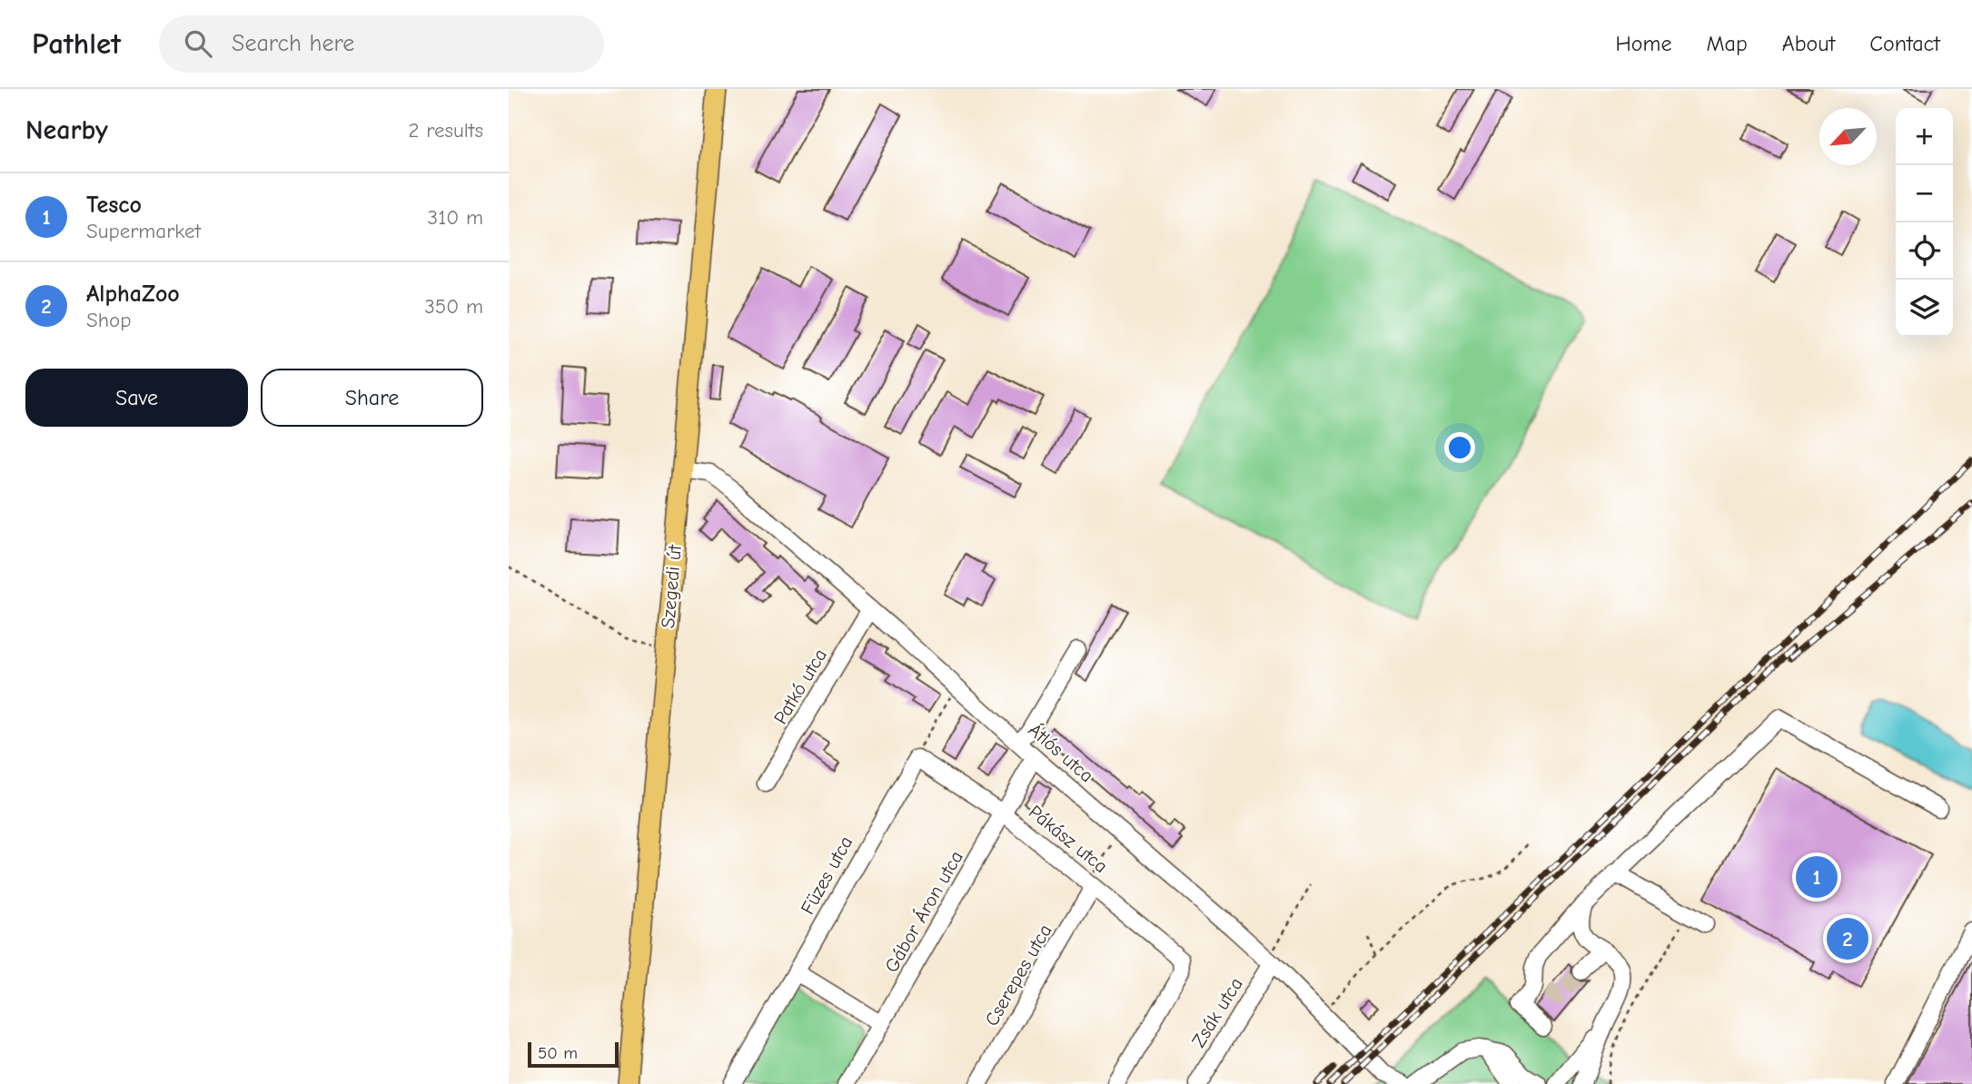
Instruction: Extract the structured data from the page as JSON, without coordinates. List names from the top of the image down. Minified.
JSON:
{"streets":{"main road":["Szegedi út"],"street":["Patkó utca","Átlós utca","Pákász utca","Füzes utca","Gábor Áron utca","Cserepes utca","Zsák utca"]},"crossings":[["Szegedi út","Átlós utca"],["Patkó utca","Átlós utca"],["Átlós utca","Gábor Áron utca"],["Átlós utca","Zsák utca"],["Pákász utca","Füzes utca"],["Pákász utca","Gábor Áron utca"],["Pákász utca","Cserepes utca"]],"scale_bar":"50 m","north":"bottom left","page":{"header":"Pathlet","search":"Search here","nav":["Home","Map","About","Contact"],"heading":["Nearby","2 results"],"map_buttons":["+","−"],"list":[{"mark":"1","name":"Tesco","note":"Supermarket","value":"310 m"},{"mark":"2","name":"AlphaZoo","note":"Shop","value":"350 m"}],"buttons":["Save","Share"],"pins":["1","2"],"scale":"50 m"}}
